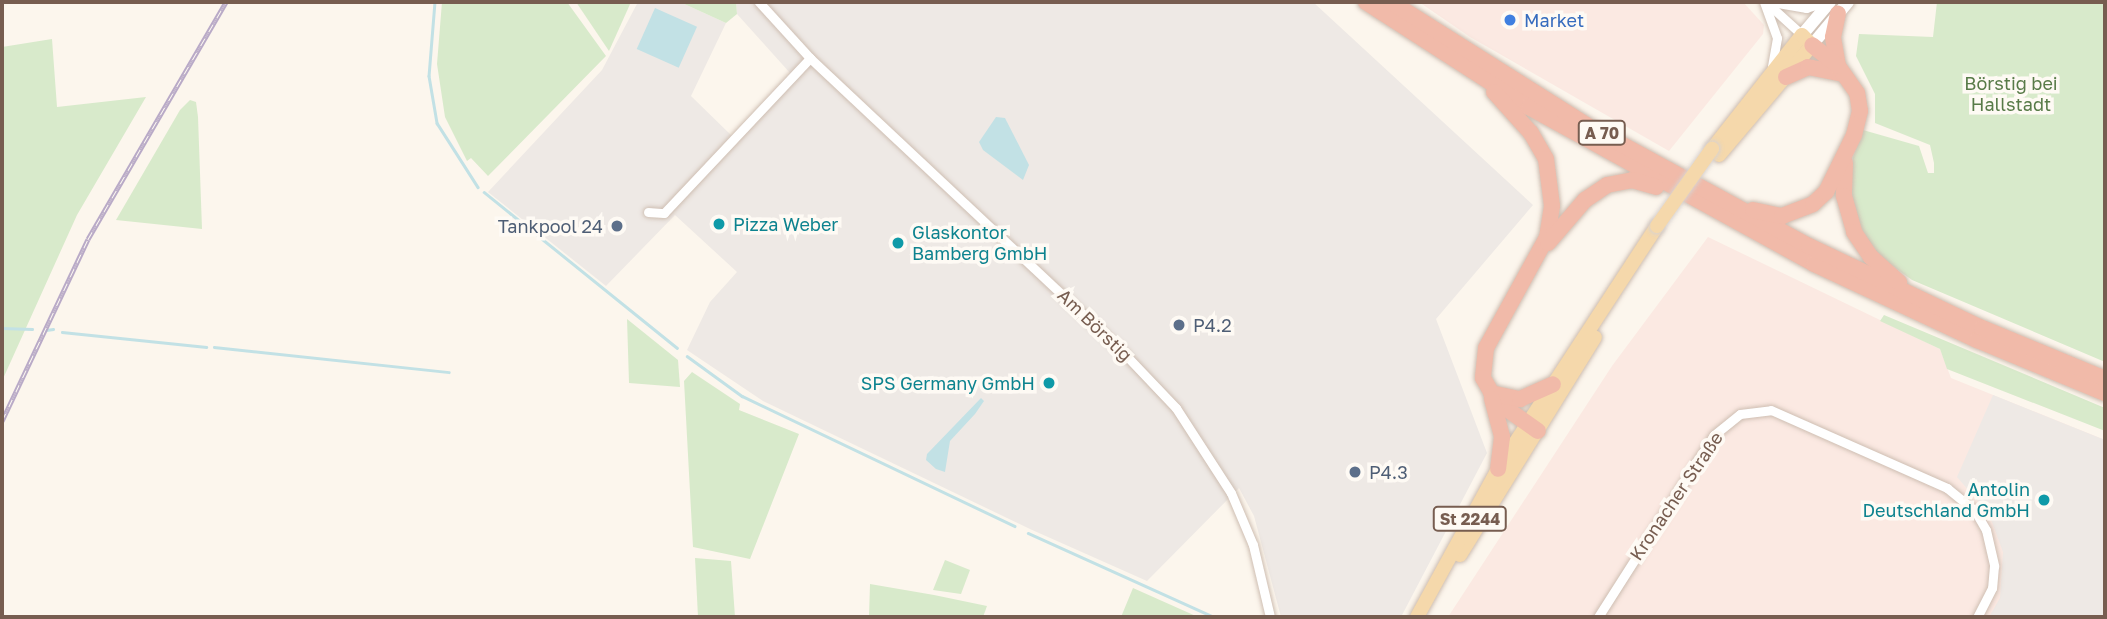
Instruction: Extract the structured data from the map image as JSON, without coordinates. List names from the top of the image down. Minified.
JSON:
{"streets":{"highway":["A 70"],"main road":["St 2244"],"street":["Am Börstig","Kronacher Straße"]},"parks":["Börstig bei Hallstadt"],"places":["Market","Pizza Weber","Tankpool 24","Glaskontor Bamberg GmbH","P4.2","SPS Germany GmbH","P4.3","Antolin Deutschland GmbH"]}
